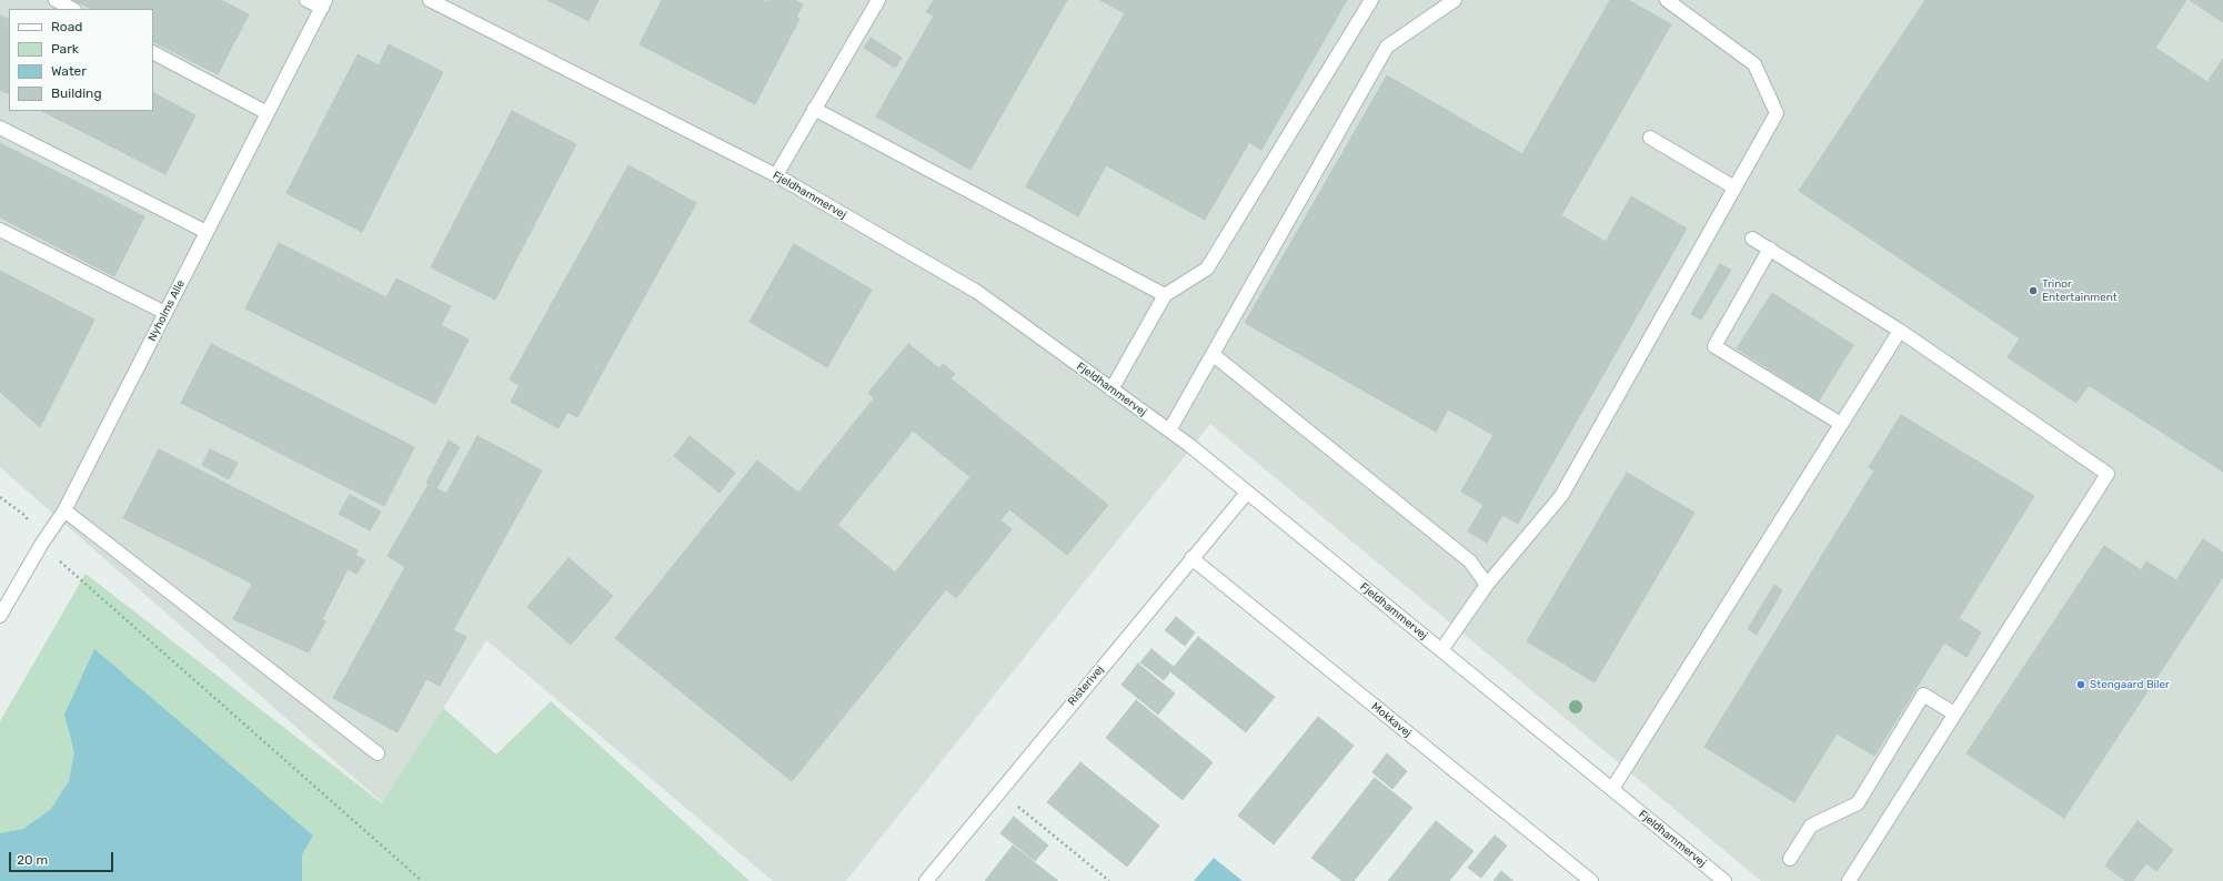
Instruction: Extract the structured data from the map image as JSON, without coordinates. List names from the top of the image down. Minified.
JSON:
{"streets":{"street":["Fjeldhammervej","Nyholms Alle","Risterivej","Mokkavej"]},"crossings":[["Fjeldhammervej","Risterivej"],["Risterivej","Mokkavej"]],"places":["Trinor Entertainment","Stengaard Biler"],"legend":["Road","Park","Water","Building"],"scale_bar":"20 m"}
